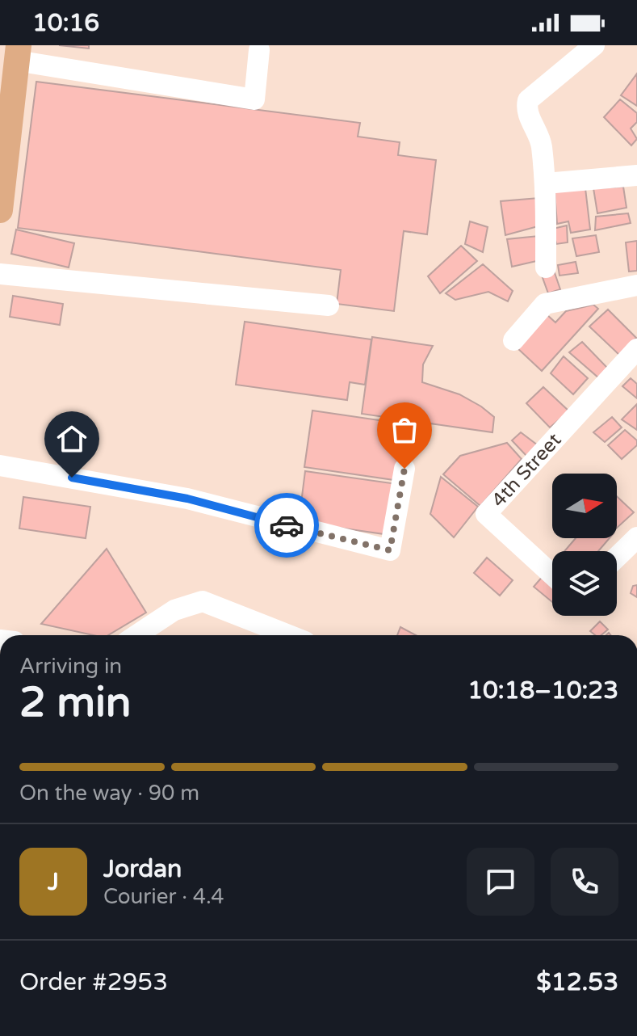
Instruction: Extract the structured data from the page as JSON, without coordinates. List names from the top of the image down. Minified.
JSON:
{"streets":{"street":["4th Street"]},"north":"right","page":{"status":"10:16","heading":["2 min","Arriving in","10:18–10:23"],"panel":["Jordan","Courier · 4.4","Order #2953","$12.53"],"bar":"On the way · 90 m","round":"J"}}
